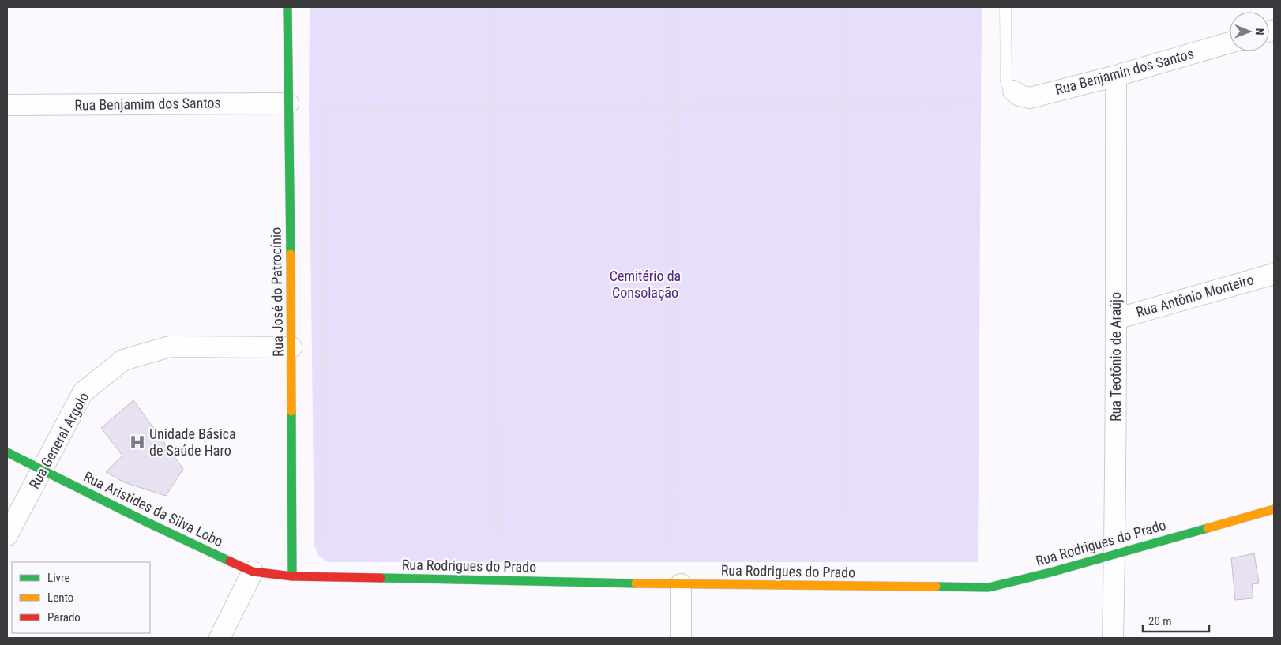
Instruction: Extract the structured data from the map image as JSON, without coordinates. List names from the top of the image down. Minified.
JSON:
{"streets":{"street":["Rua Benjamin dos Santos","Rua Benjamim dos Santos","Rua José do Patrocínio","Rua Antônio Monteiro","Rua Teotônio de Araújo","Rua General Argolo","Rua Aristides da Silva Lobo","Rua Rodrigues do Prado"]},"crossings":[["Rua Benjamin dos Santos","Rua Teotônio de Araújo"],["Rua Benjamim dos Santos","Rua José do Patrocínio"],["Rua José do Patrocínio","Rua General Argolo"],["Rua José do Patrocínio","Rua Aristides da Silva Lobo"],["Rua José do Patrocínio","Rua Rodrigues do Prado"],["Rua Antônio Monteiro","Rua Teotônio de Araújo"],["Rua Teotônio de Araújo","Rua Rodrigues do Prado"],["Rua General Argolo","Rua Aristides da Silva Lobo"],["Rua Aristides da Silva Lobo","Rua Rodrigues do Prado"]],"parks":["Cemitério da Consolação"],"places":{"hospital":["Unidade Básica de Saúde Haro"]},"legend":["Livre","Lento","Parado"],"scale_bar":"20 m","north":"right"}
